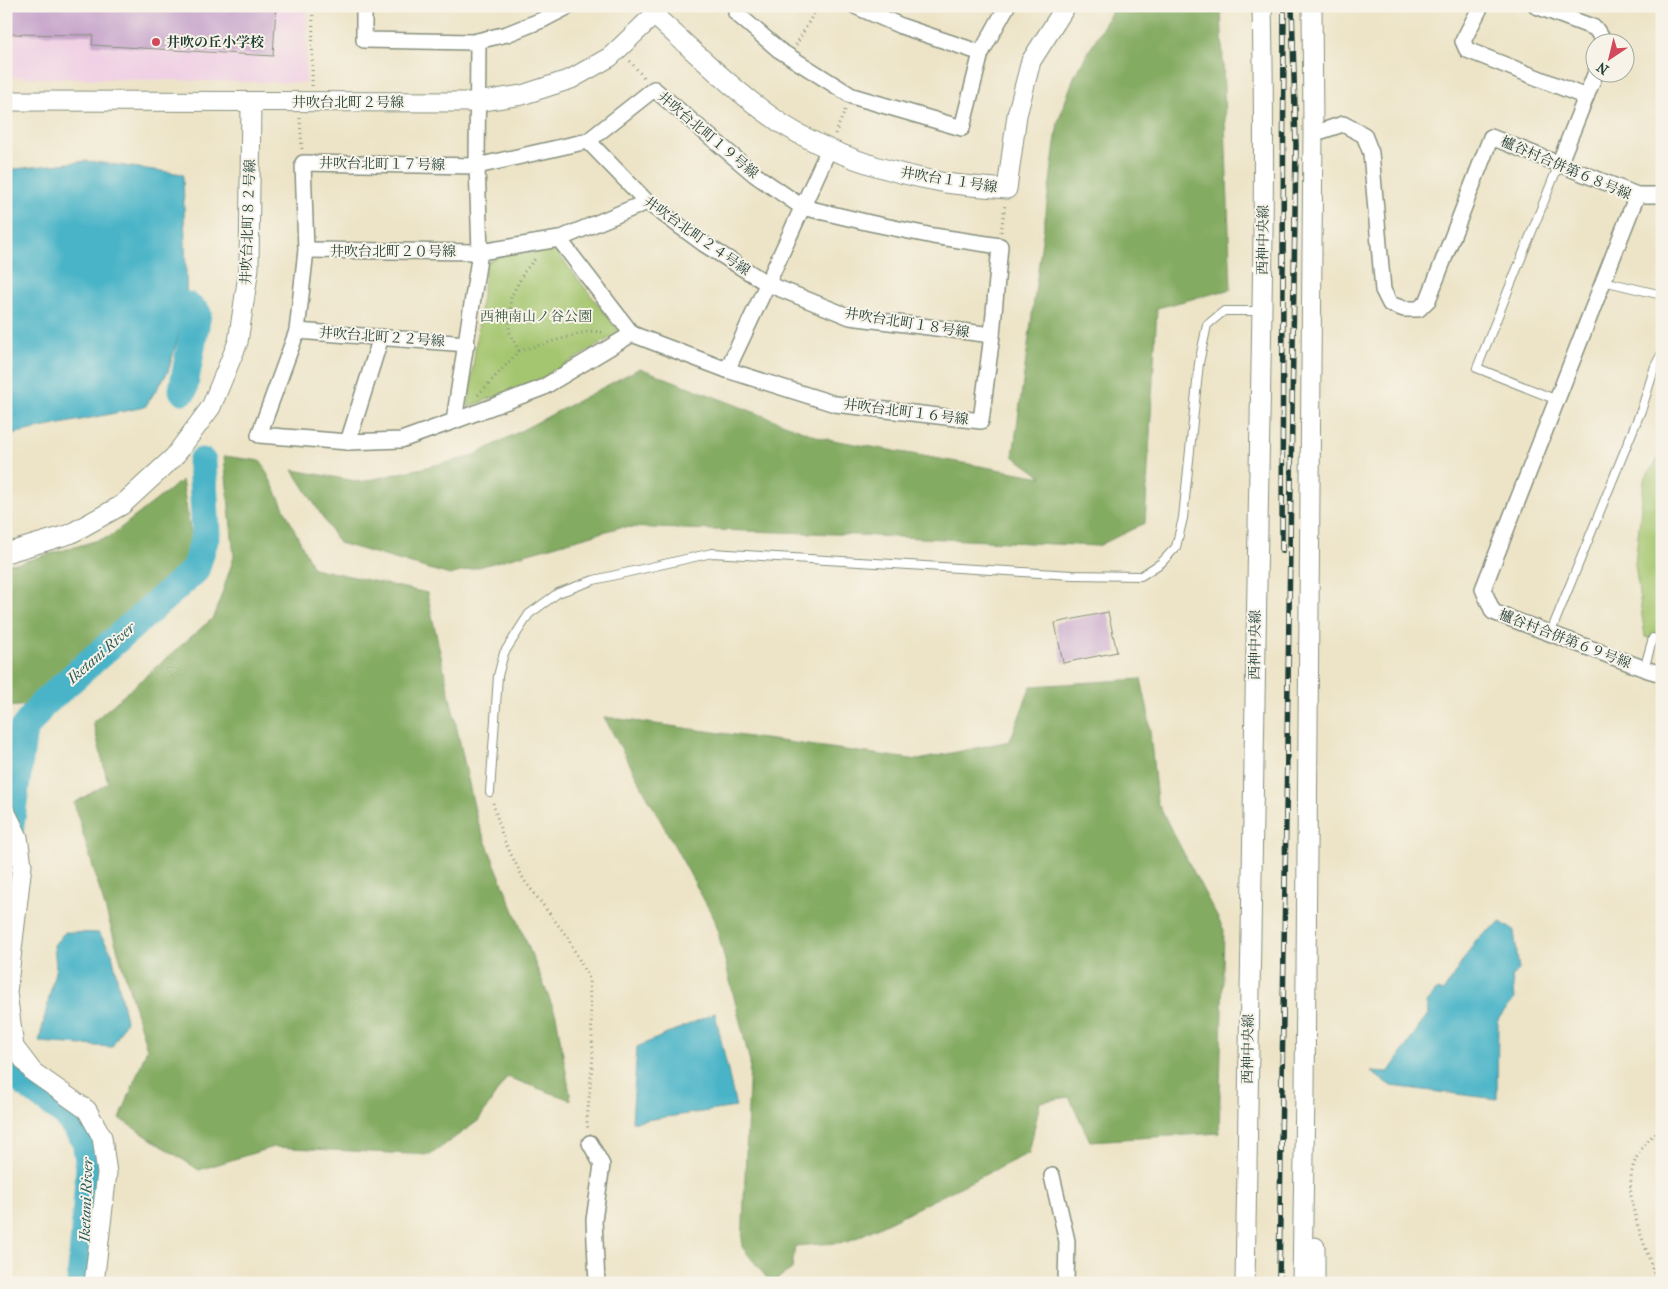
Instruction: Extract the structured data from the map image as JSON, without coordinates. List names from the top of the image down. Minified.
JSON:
{"streets":{"street":["井吹台北町２号線","井吹台北町１９号線","井吹台北町１７号線","櫨谷村合併第６８号線","井吹台１１号線","井吹台北町８２号線","井吹台北町２４号線","西神中央線","井吹台北町２０号線","井吹台北町１８号線","井吹台北町２２号線","井吹台北町１６号線","櫨谷村合併第６９号線"]},"crossings":[["井吹台北町２号線","井吹台１１号線"],["井吹台北町２号線","井吹台北町８２号線"],["井吹台北町１９号線","井吹台北町１７号線"],["井吹台北町１９号線","井吹台北町２４号線"],["井吹台北町１７号線","井吹台北町２０号線"],["井吹台北町１７号線","井吹台北町２２号線"],["櫨谷村合併第６８号線","櫨谷村合併第６９号線"],["井吹台北町２４号線","井吹台北町２０号線"],["井吹台北町２４号線","井吹台北町１８号線"],["井吹台北町１８号線","井吹台北町１６号線"]],"water":["Iketani River"],"parks":["西神南山ノ谷公園"],"places":["井吹の丘小学校"],"north":"bottom left"}
